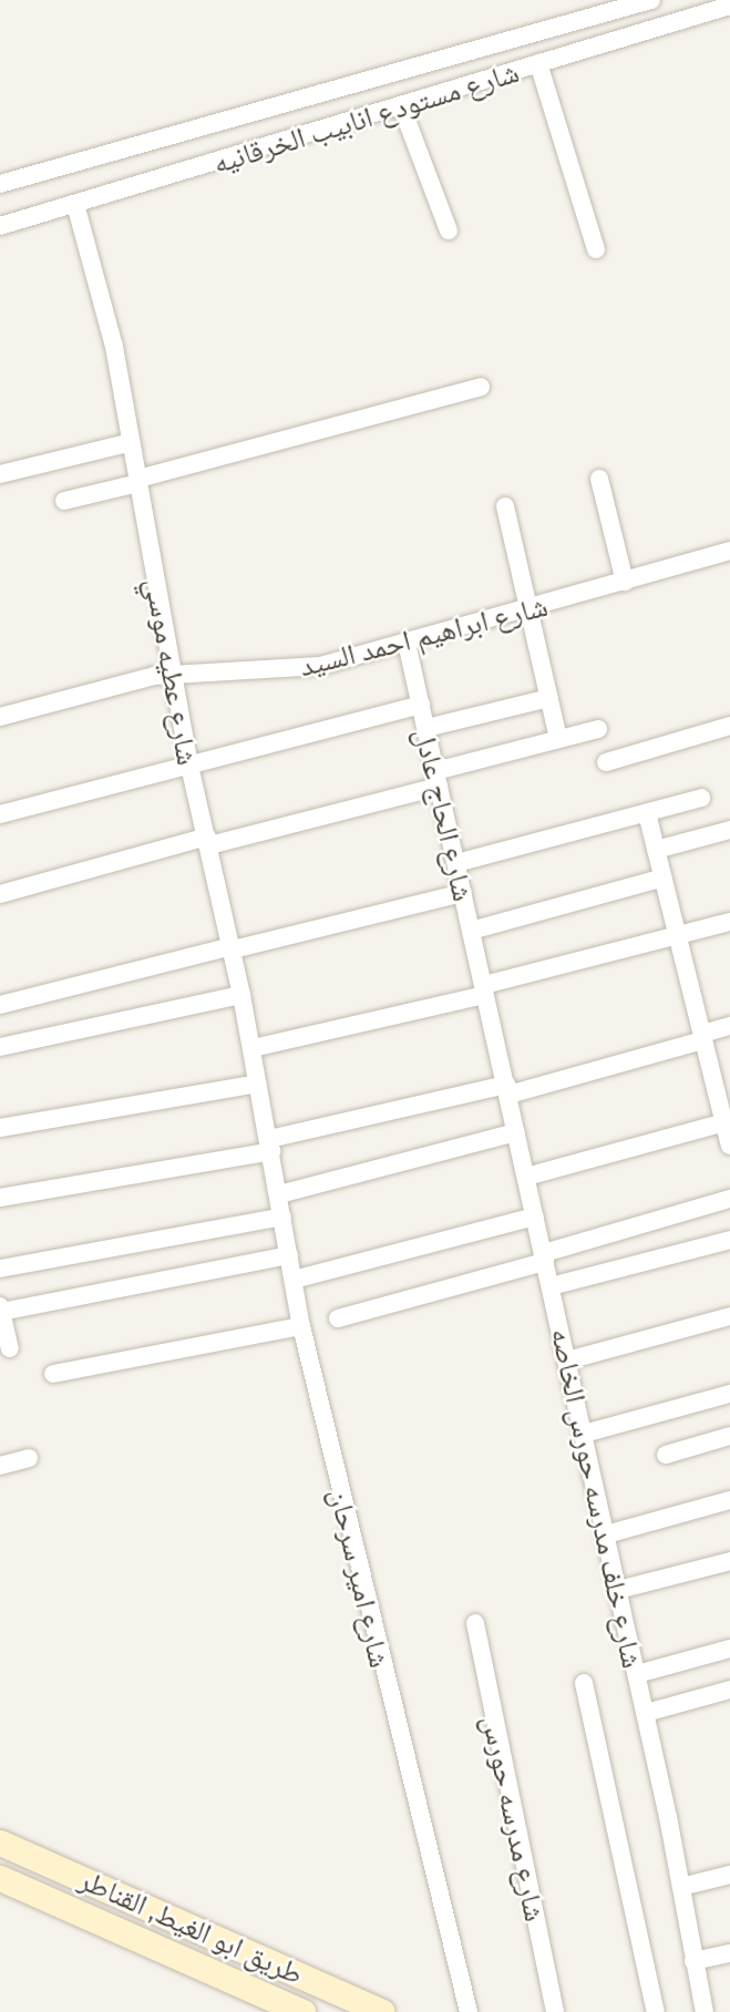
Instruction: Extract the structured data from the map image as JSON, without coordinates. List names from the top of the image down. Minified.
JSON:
{"streets":{"main road":["طريق ابو الغيط, القناطر"],"street":["شارع مستودع انابيب الخرقانيه","شارع ابراهيم احمد السيد","شارع عطيه موسي","شارع الحاج عادل","شارع خلف مدرسه حورس الخاصه","شارع امير سرحان","شارع مدرسه حورس"]},"crossings":[["شارع مستودع انابيب الخرقانيه","شارع عطيه موسي"],["شارع ابراهيم احمد السيد","شارع عطيه موسي"],["شارع ابراهيم احمد السيد","شارع الحاج عادل"],["شارع عطيه موسي","شارع امير سرحان"],["شارع الحاج عادل","شارع خلف مدرسه حورس الخاصه"]]}
